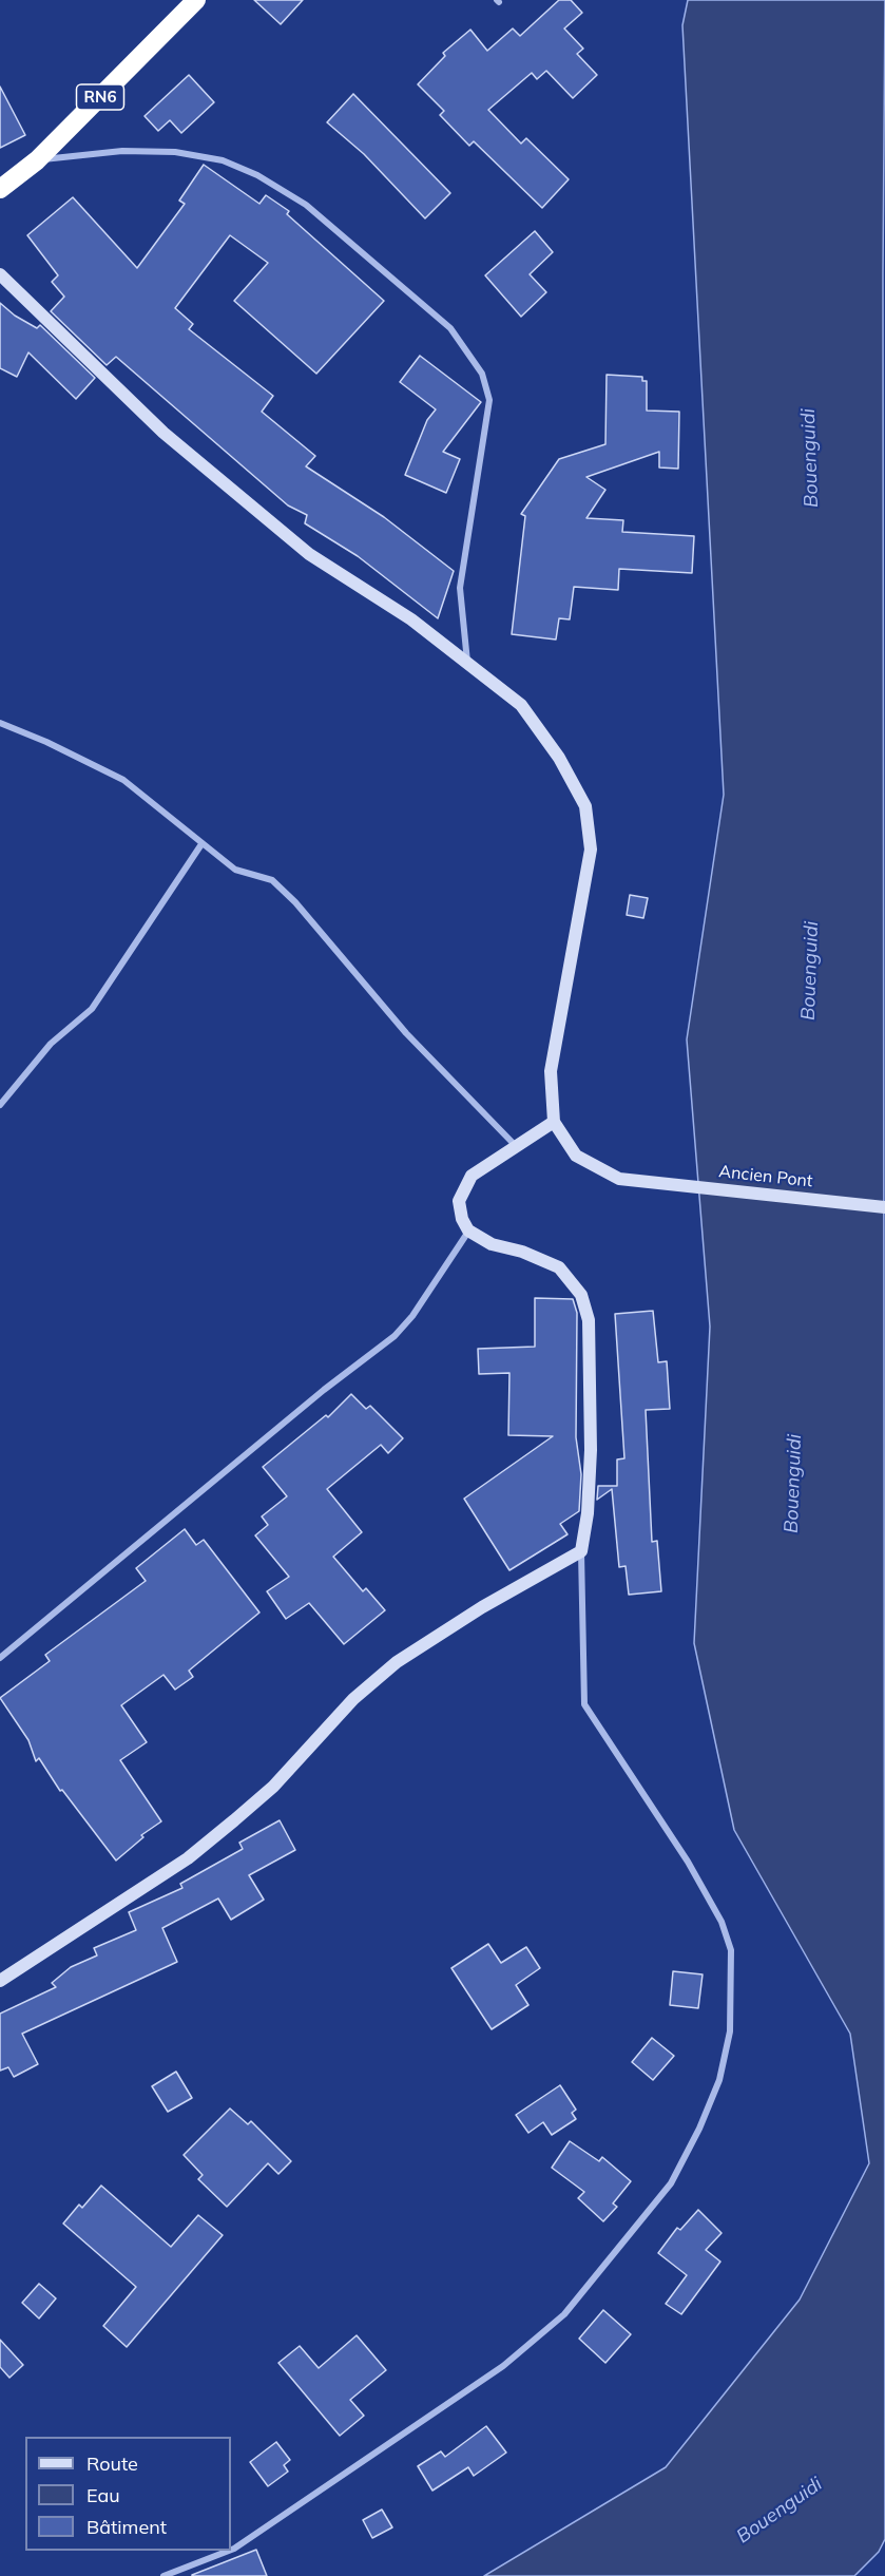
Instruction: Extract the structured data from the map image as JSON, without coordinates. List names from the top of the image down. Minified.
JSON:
{"streets":{"highway":["RN6"],"street":["Ancien Pont"]},"water":["Bouenguidi"],"legend":["Route","Eau","Bâtiment"]}
